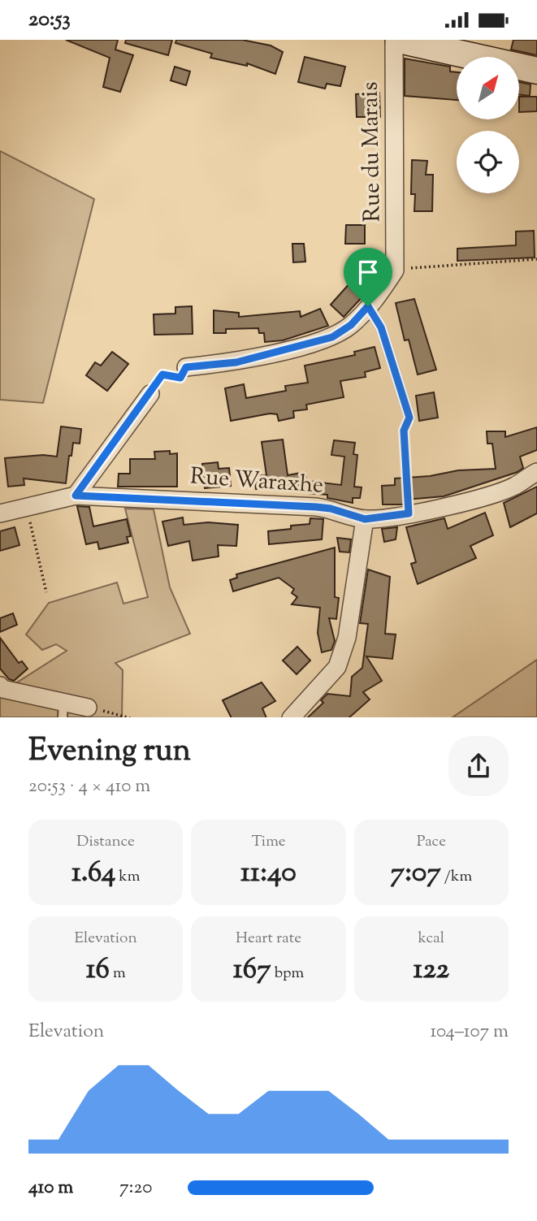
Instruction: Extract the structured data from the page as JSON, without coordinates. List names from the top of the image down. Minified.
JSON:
{"streets":{"street":["Rue du Marais","Rue Waraxhe"]},"north":"top right","page":{"status":"20:53","heading":["Evening run","20:53 · 4 × 410 m"],"stats":[["Distance","1.64 km"],["Time","11:40"],["Pace","7:07 /km"],["Elevation","16 m"],["Heart rate","167 bpm"],["kcal","122"]],"chart":["Elevation","104–107 m"],"list":[{"name":"410 m","note":"7:20"}]}}
